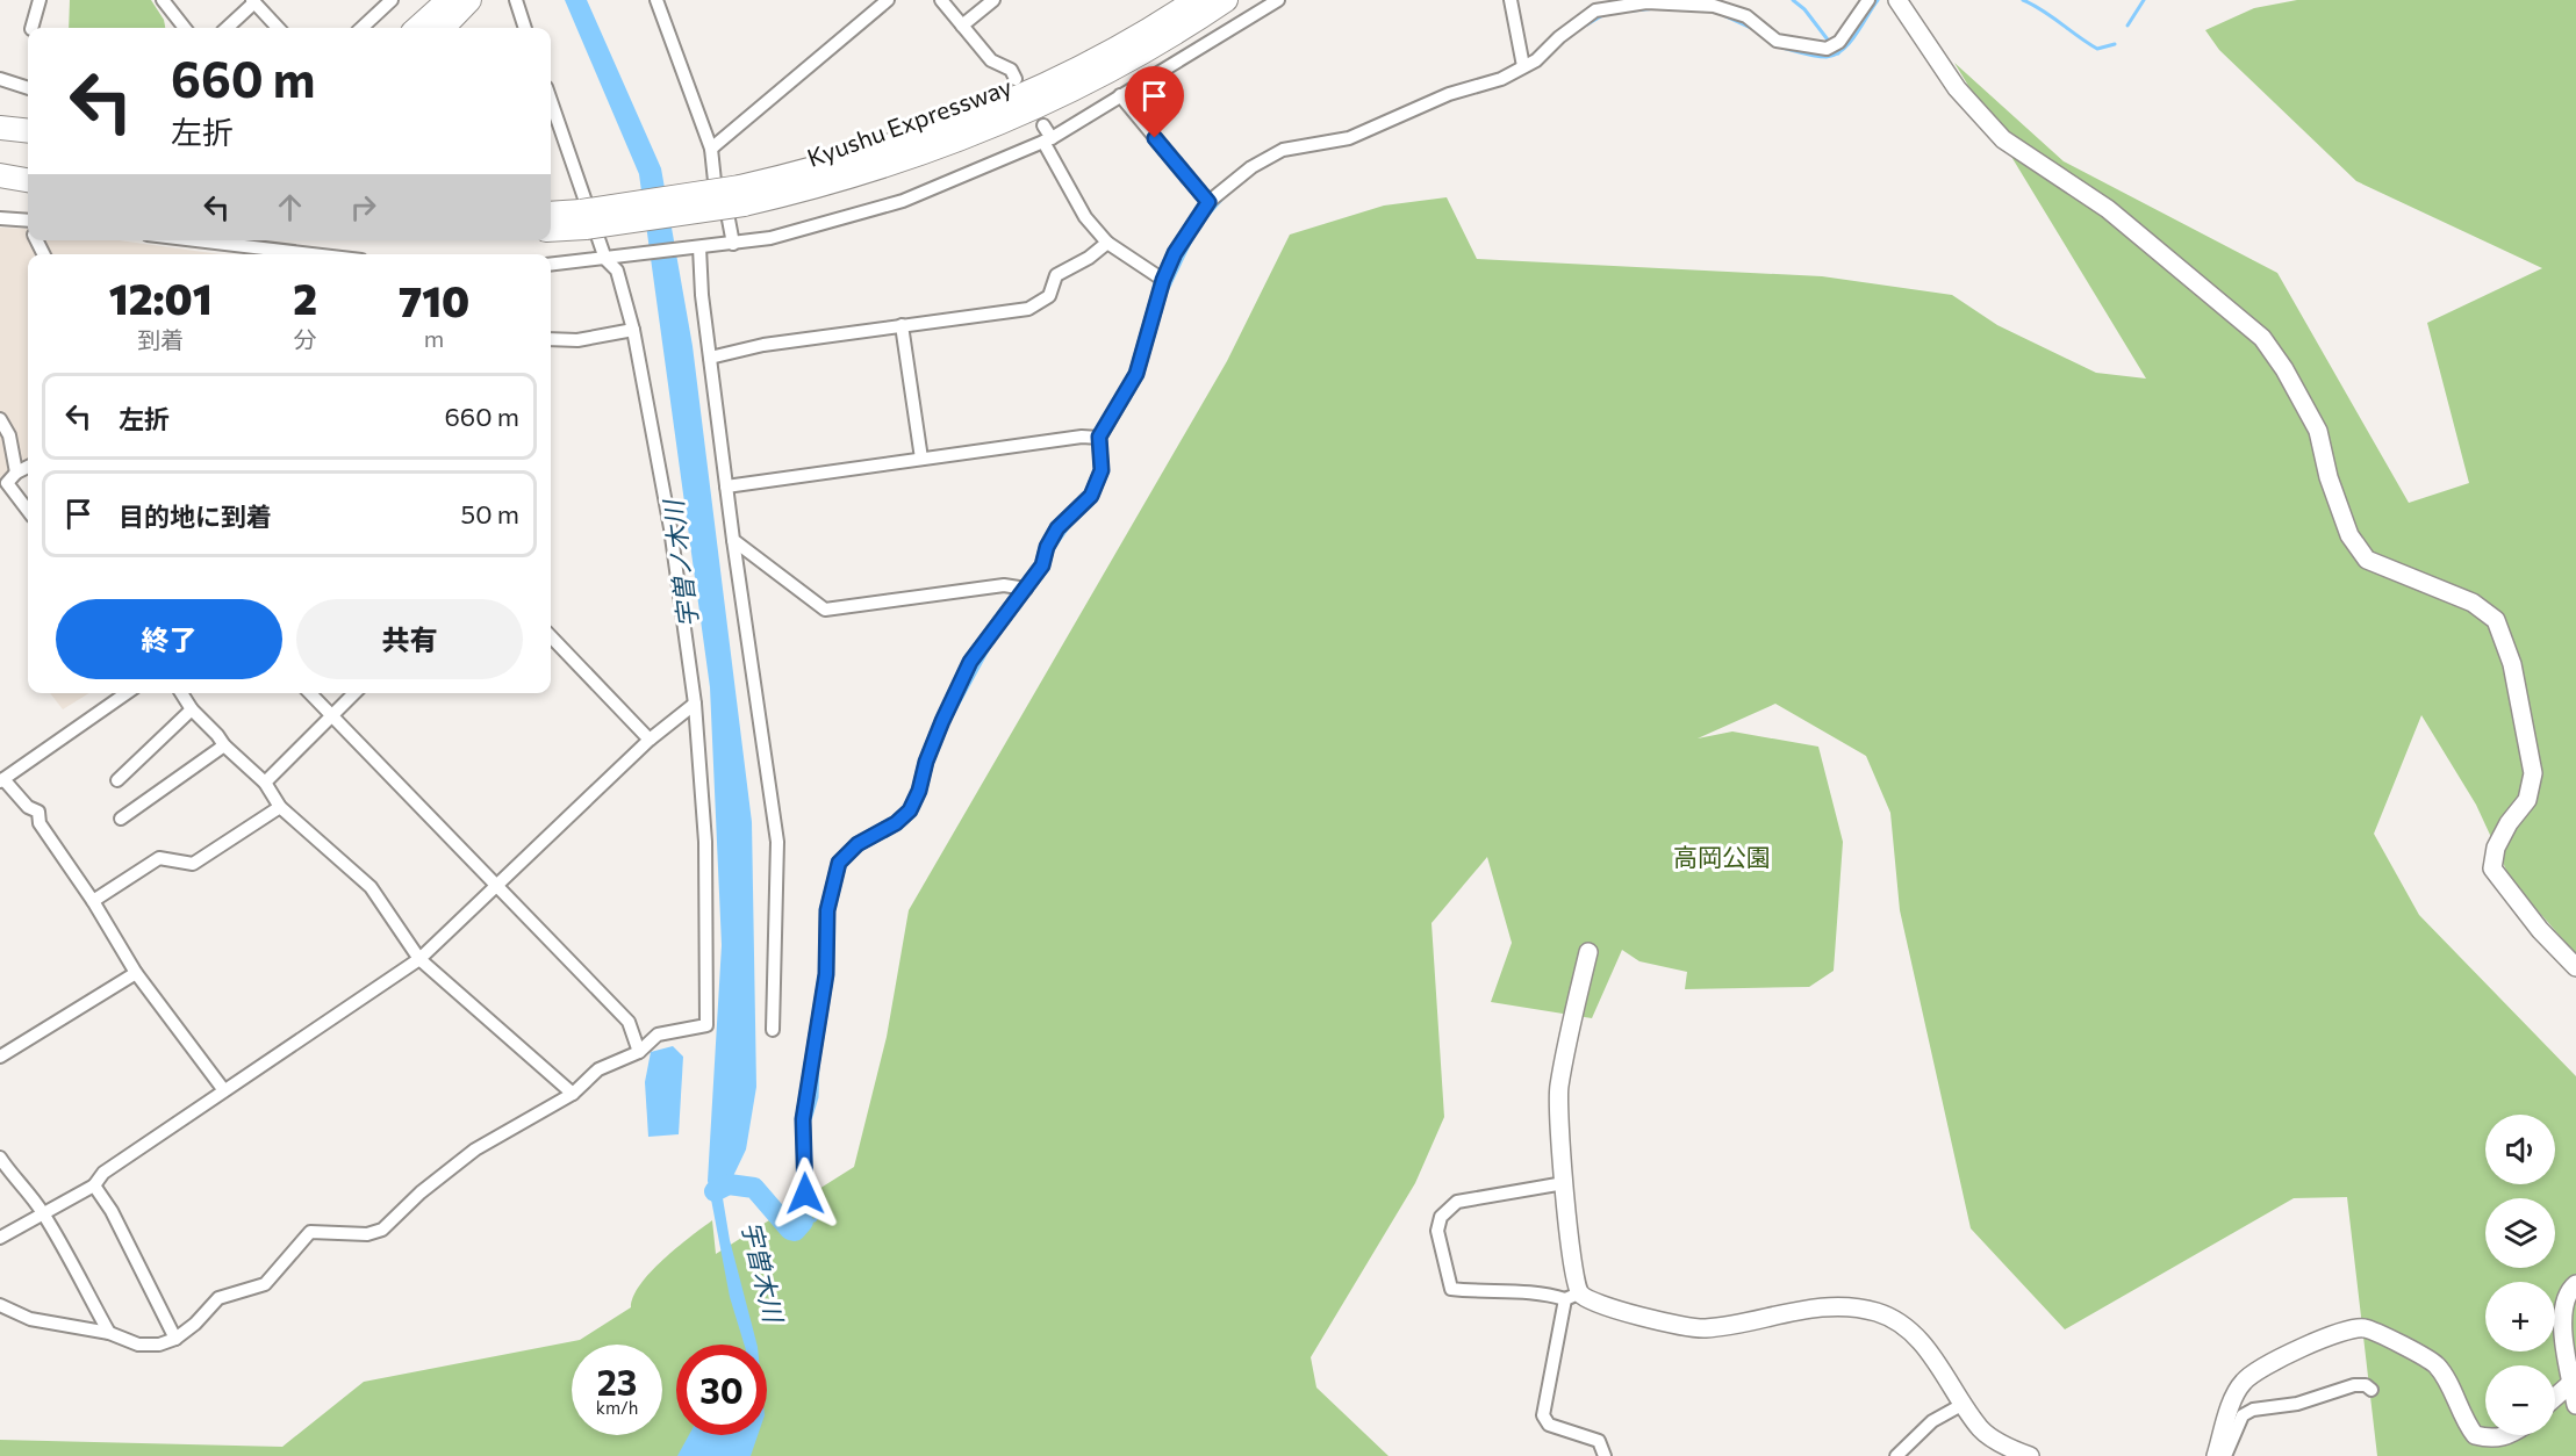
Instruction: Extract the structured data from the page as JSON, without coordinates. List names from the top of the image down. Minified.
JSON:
{"streets":{"highway":["Kyushu Expressway"]},"water":["宇曽ノ木川","宇曽木川"],"parks":["高岡公園"],"page":{"turn":["660 m","左折"],"eta":["12:01","到着","2","分","710","m"],"list":[{"name":"左折","value":"660 m"},{"name":"目的地に到着","value":"50 m"}],"buttons":["終了","共有"],"map_buttons":["+","−"],"speed":"23 km/h","limit":"30"}}
